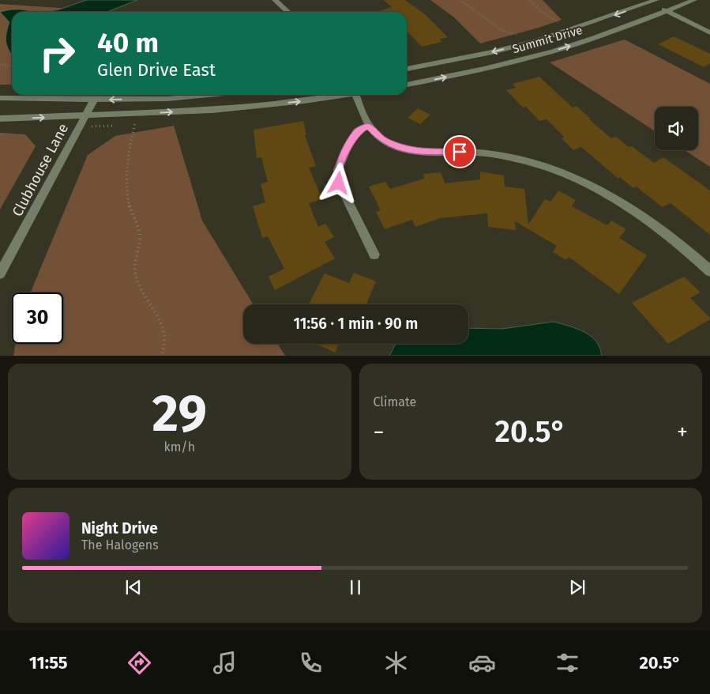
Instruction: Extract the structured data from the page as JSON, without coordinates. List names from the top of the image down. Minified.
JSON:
{"streets":{"street":["Summit Drive","Clubhouse Lane"]},"page":{"turn":["40 m","Glen Drive East"],"limit":"30","trip":"11:56 · 1 min · 90 m","tile":[["29","km/h"],"Climate"],"heat":["−","20.5°","+"],"song":["Night Drive","The Halogens"],"tabs":["11:55","20.5°"]}}
